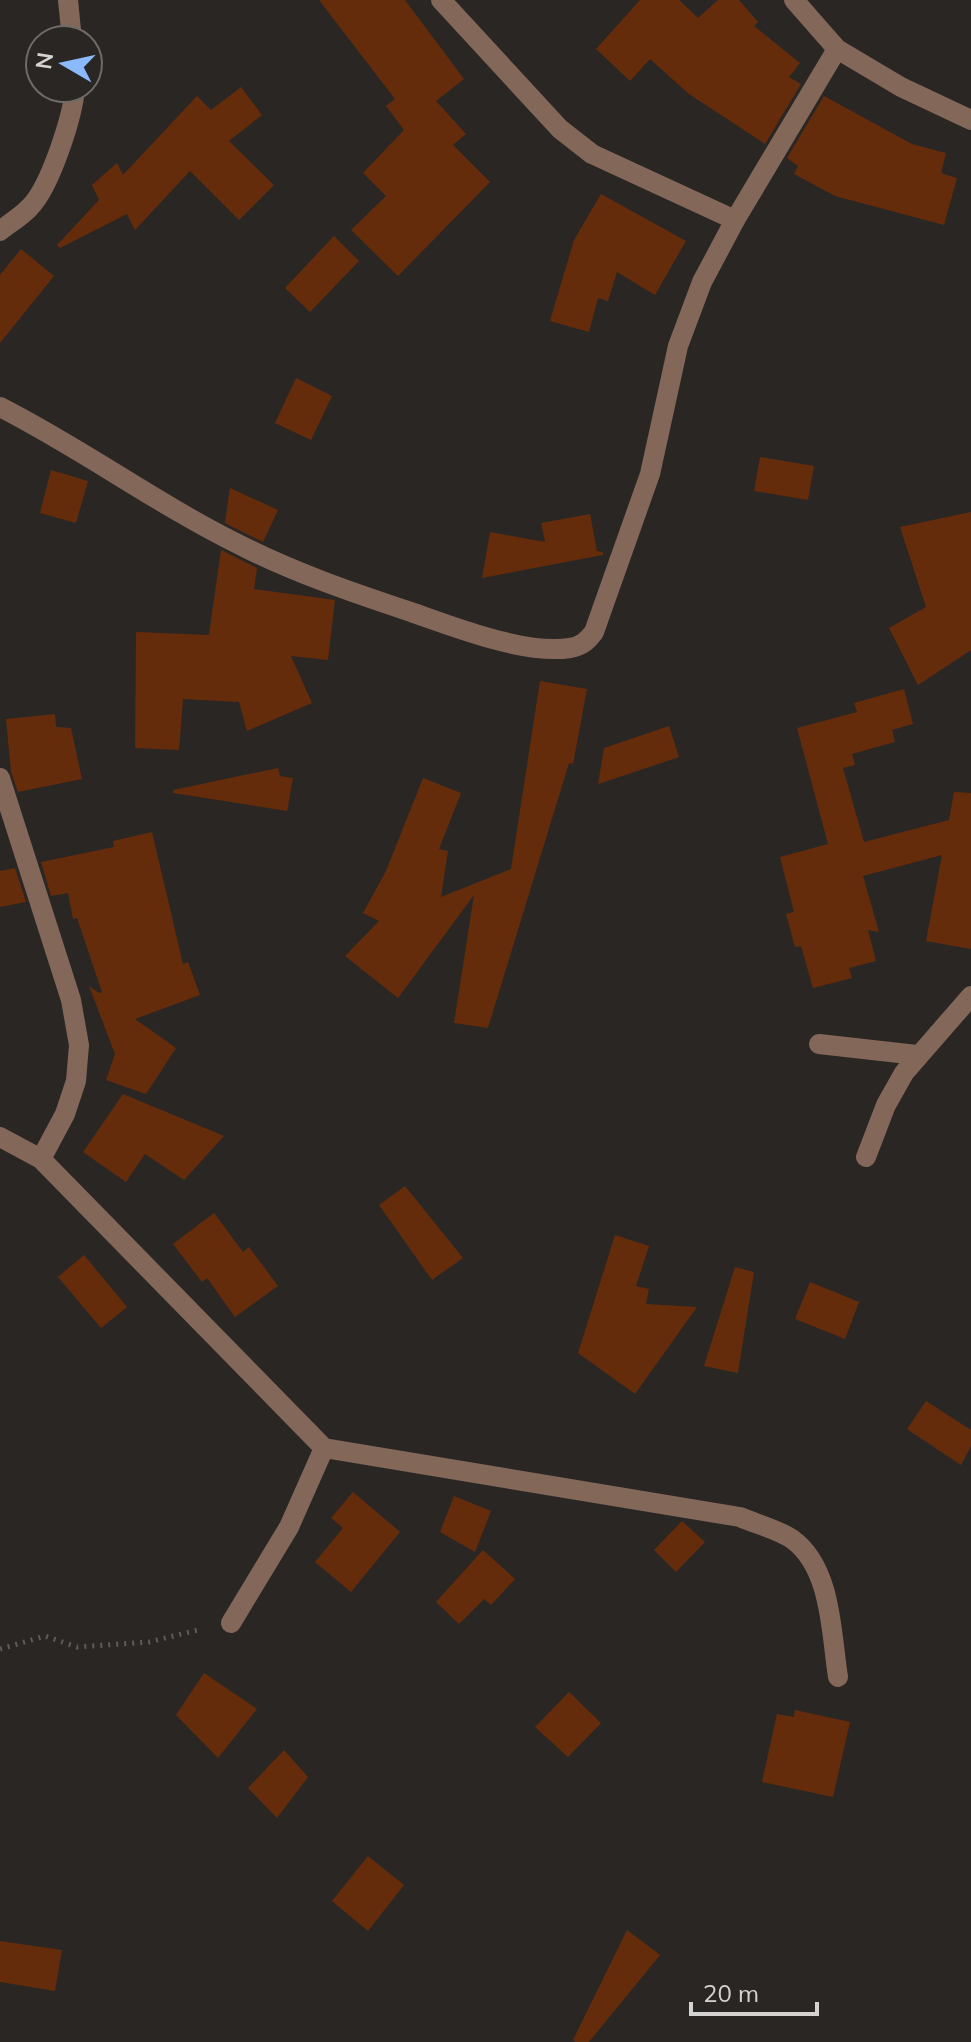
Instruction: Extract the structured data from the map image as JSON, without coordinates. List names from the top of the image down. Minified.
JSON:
{"scale_bar":"20 m","north":"left"}
